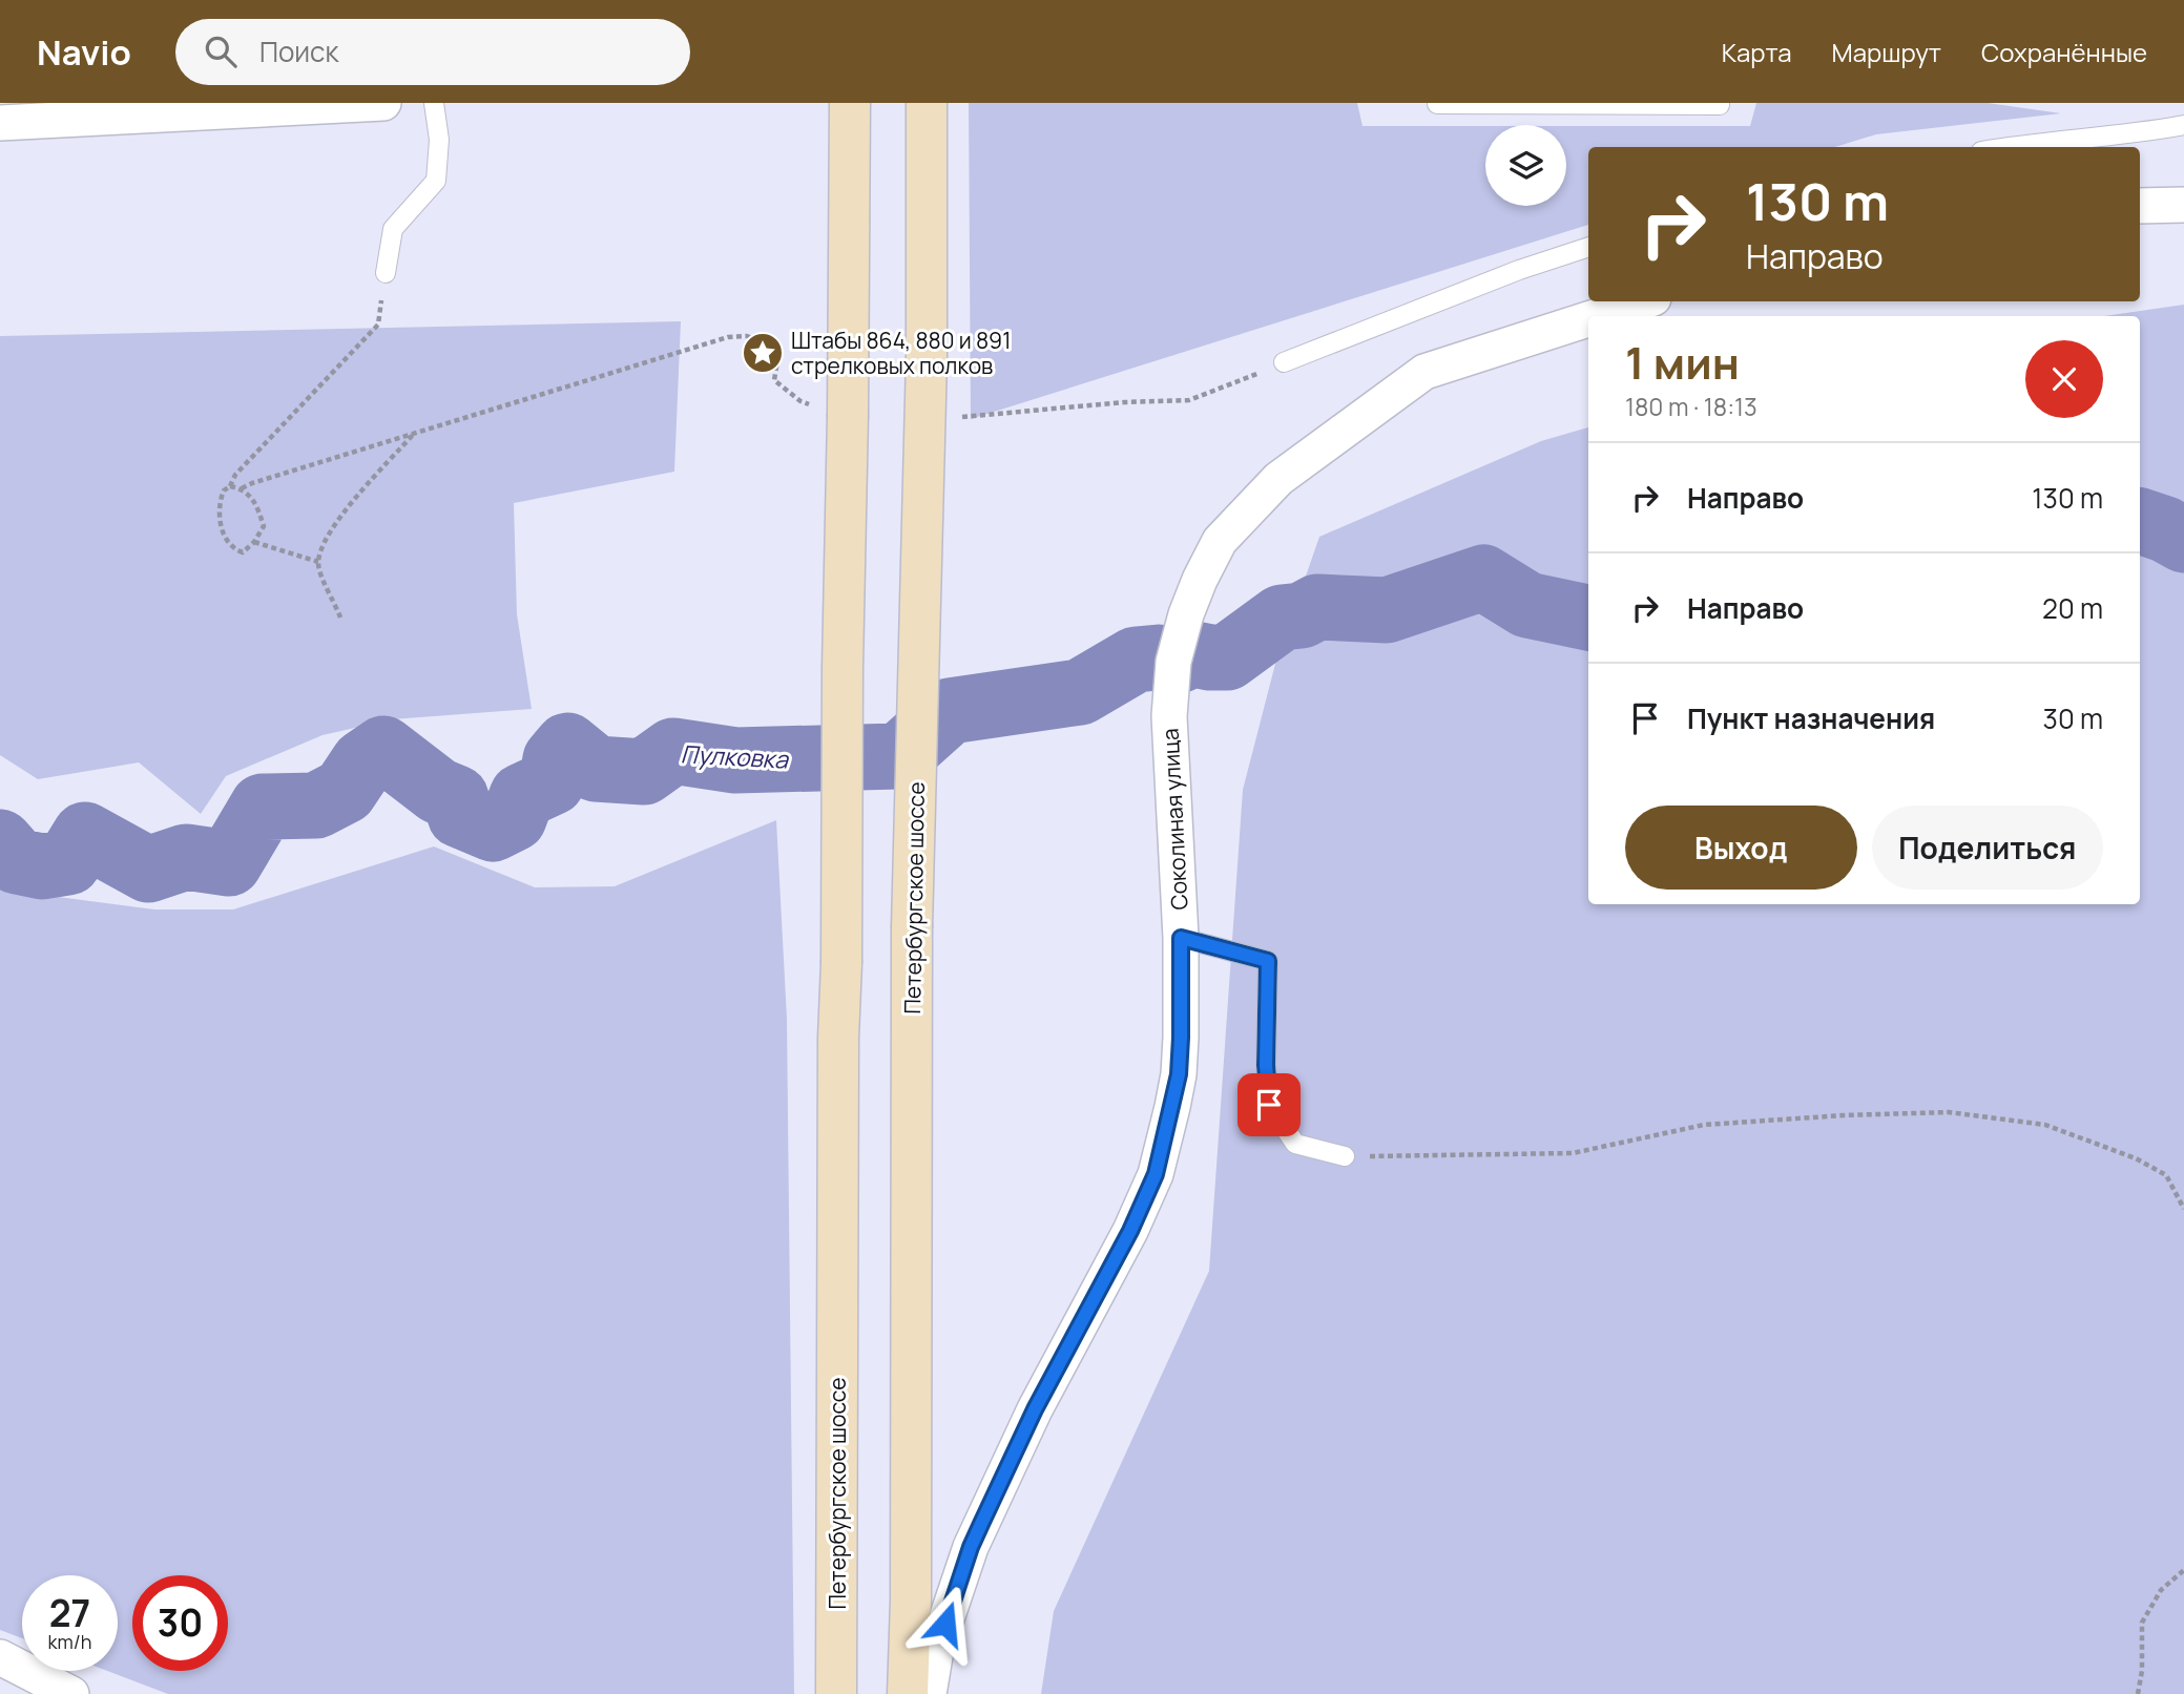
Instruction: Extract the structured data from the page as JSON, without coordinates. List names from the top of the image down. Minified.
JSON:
{"streets":{"main road":["Петербургское шоссе"],"street":["Соколиная улица"]},"water":["Пулковка"],"places":{"place":["Штабы 864, 880 и 891 стрелковых полков"]},"page":{"header":"Navio","search":"Поиск","nav":["Карта","Маршрут","Сохранённые"],"turn":["130 m","Направо"],"heading":["1 мин","180 m · 18:13"],"list":[{"name":"Направо","value":"130 m"},{"name":"Направо","value":"20 m"},{"name":"Пункт назначения","value":"30 m"}],"buttons":["Выход","Поделиться"],"speed":"27 km/h","limit":"30"}}
